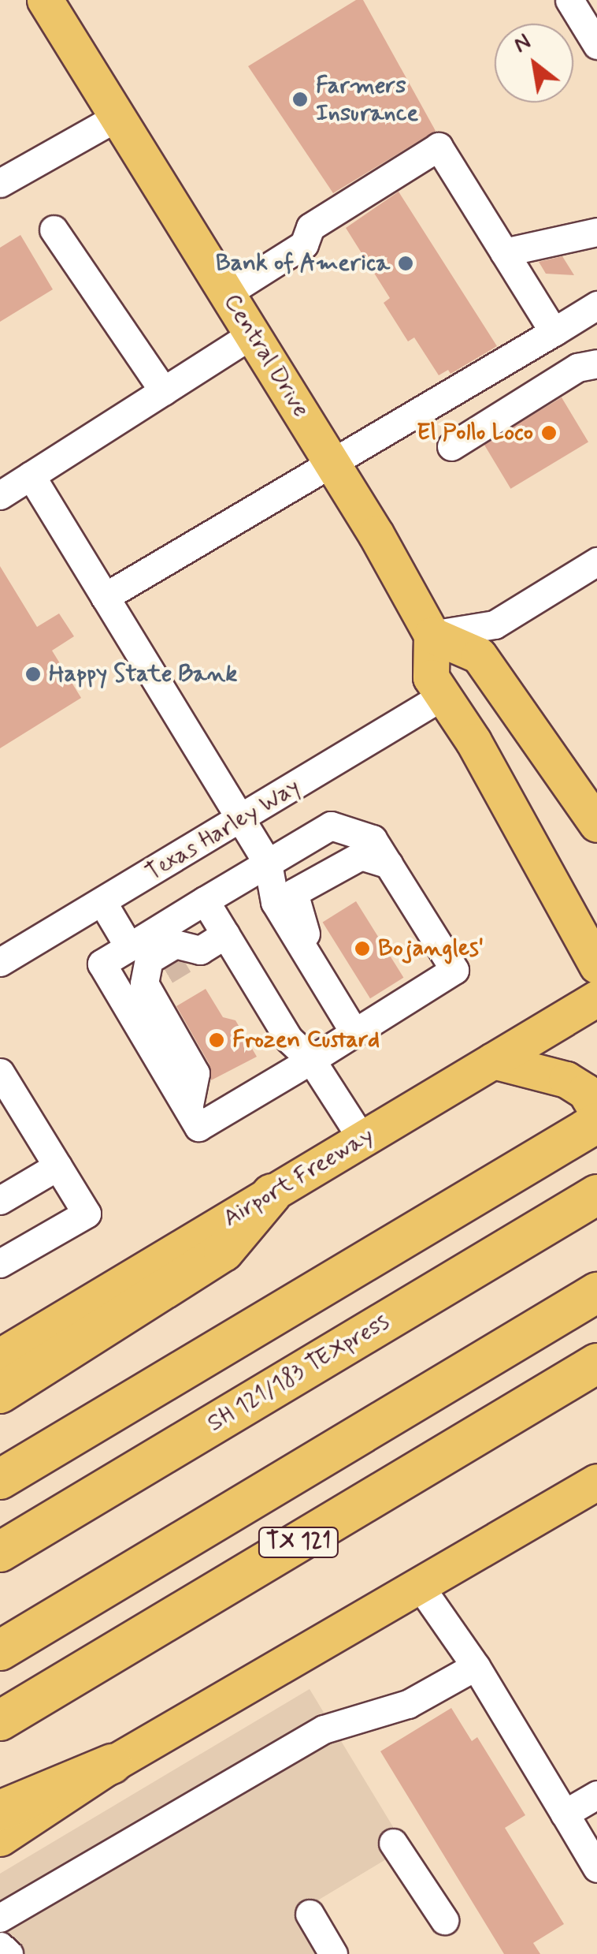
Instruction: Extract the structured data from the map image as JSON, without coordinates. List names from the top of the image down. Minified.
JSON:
{"streets":{"highway":["SH 121/183 TEXpress","TX 121"],"main road":["Central Drive","Airport Freeway"],"street":["Texas Harley Way"]},"places":["Farmers Insurance","Bank of America","El Pollo Loco","Happy State Bank","Bojangles'","Frozen Custard"],"north":"top left"}
